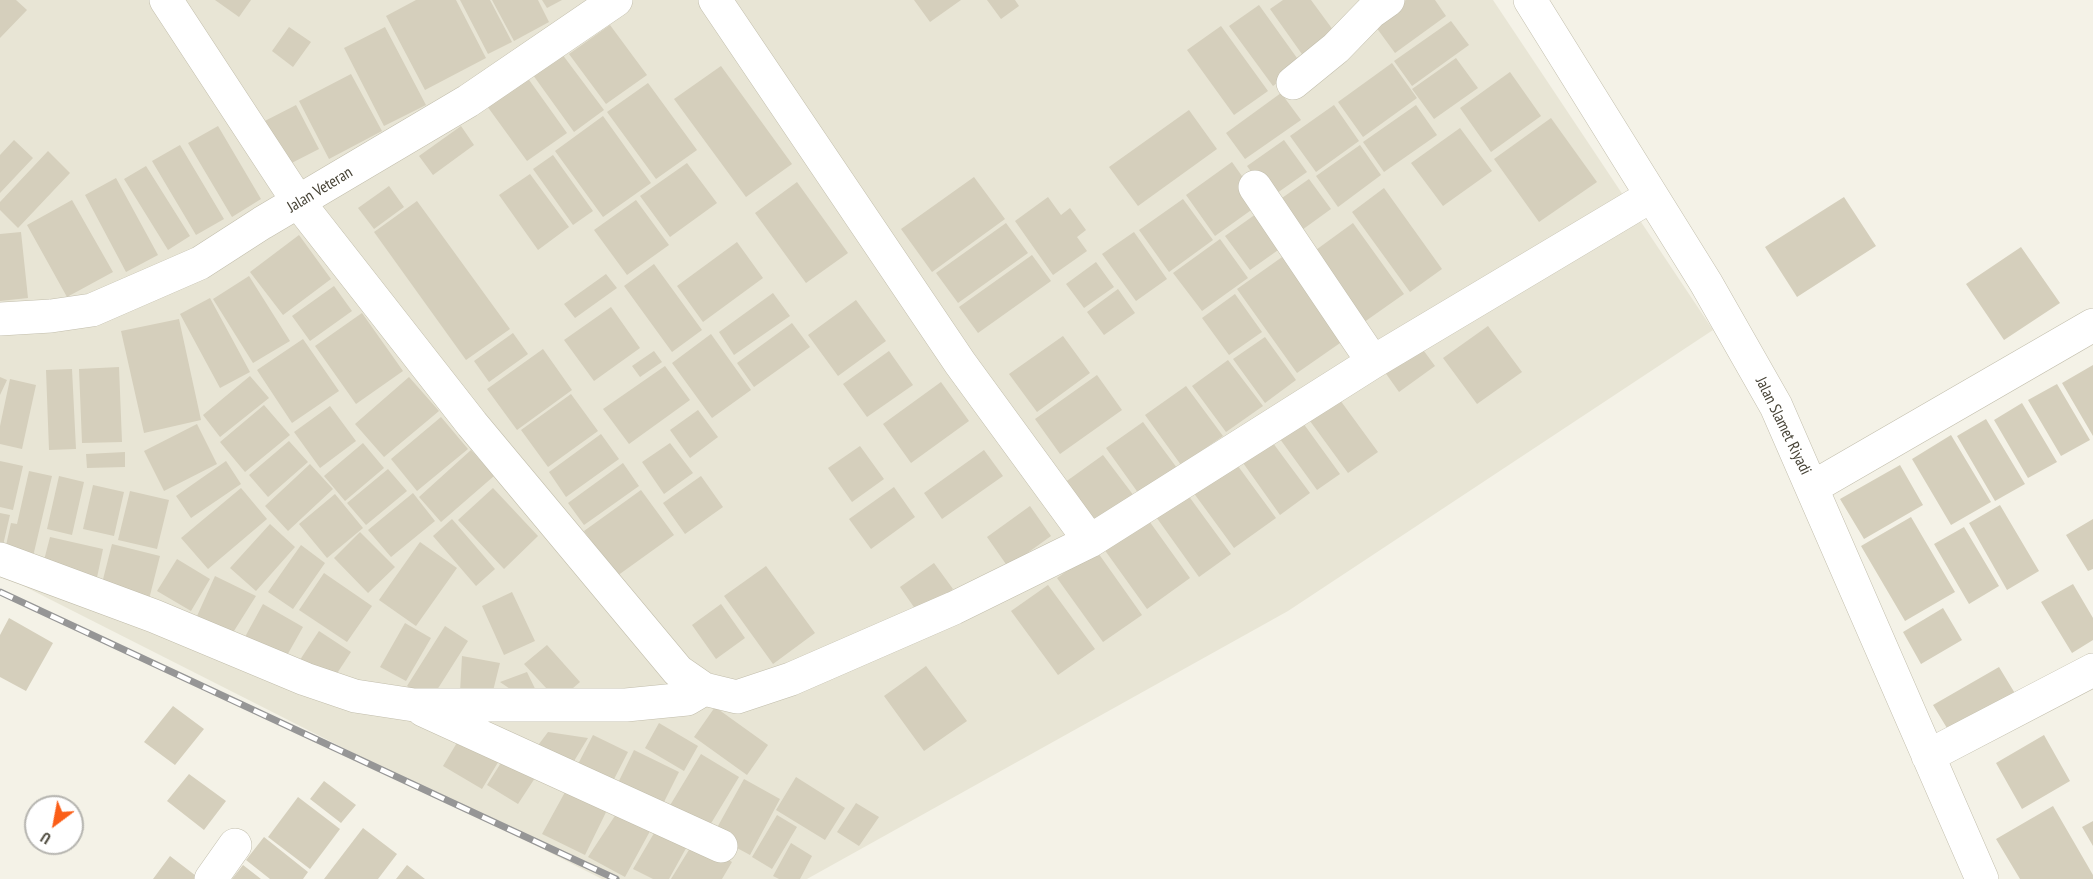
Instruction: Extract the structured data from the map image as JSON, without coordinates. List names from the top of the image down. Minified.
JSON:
{"streets":{"street":["Jalan Veteran","Jalan Slamet Riyadi"]},"north":"bottom left"}
